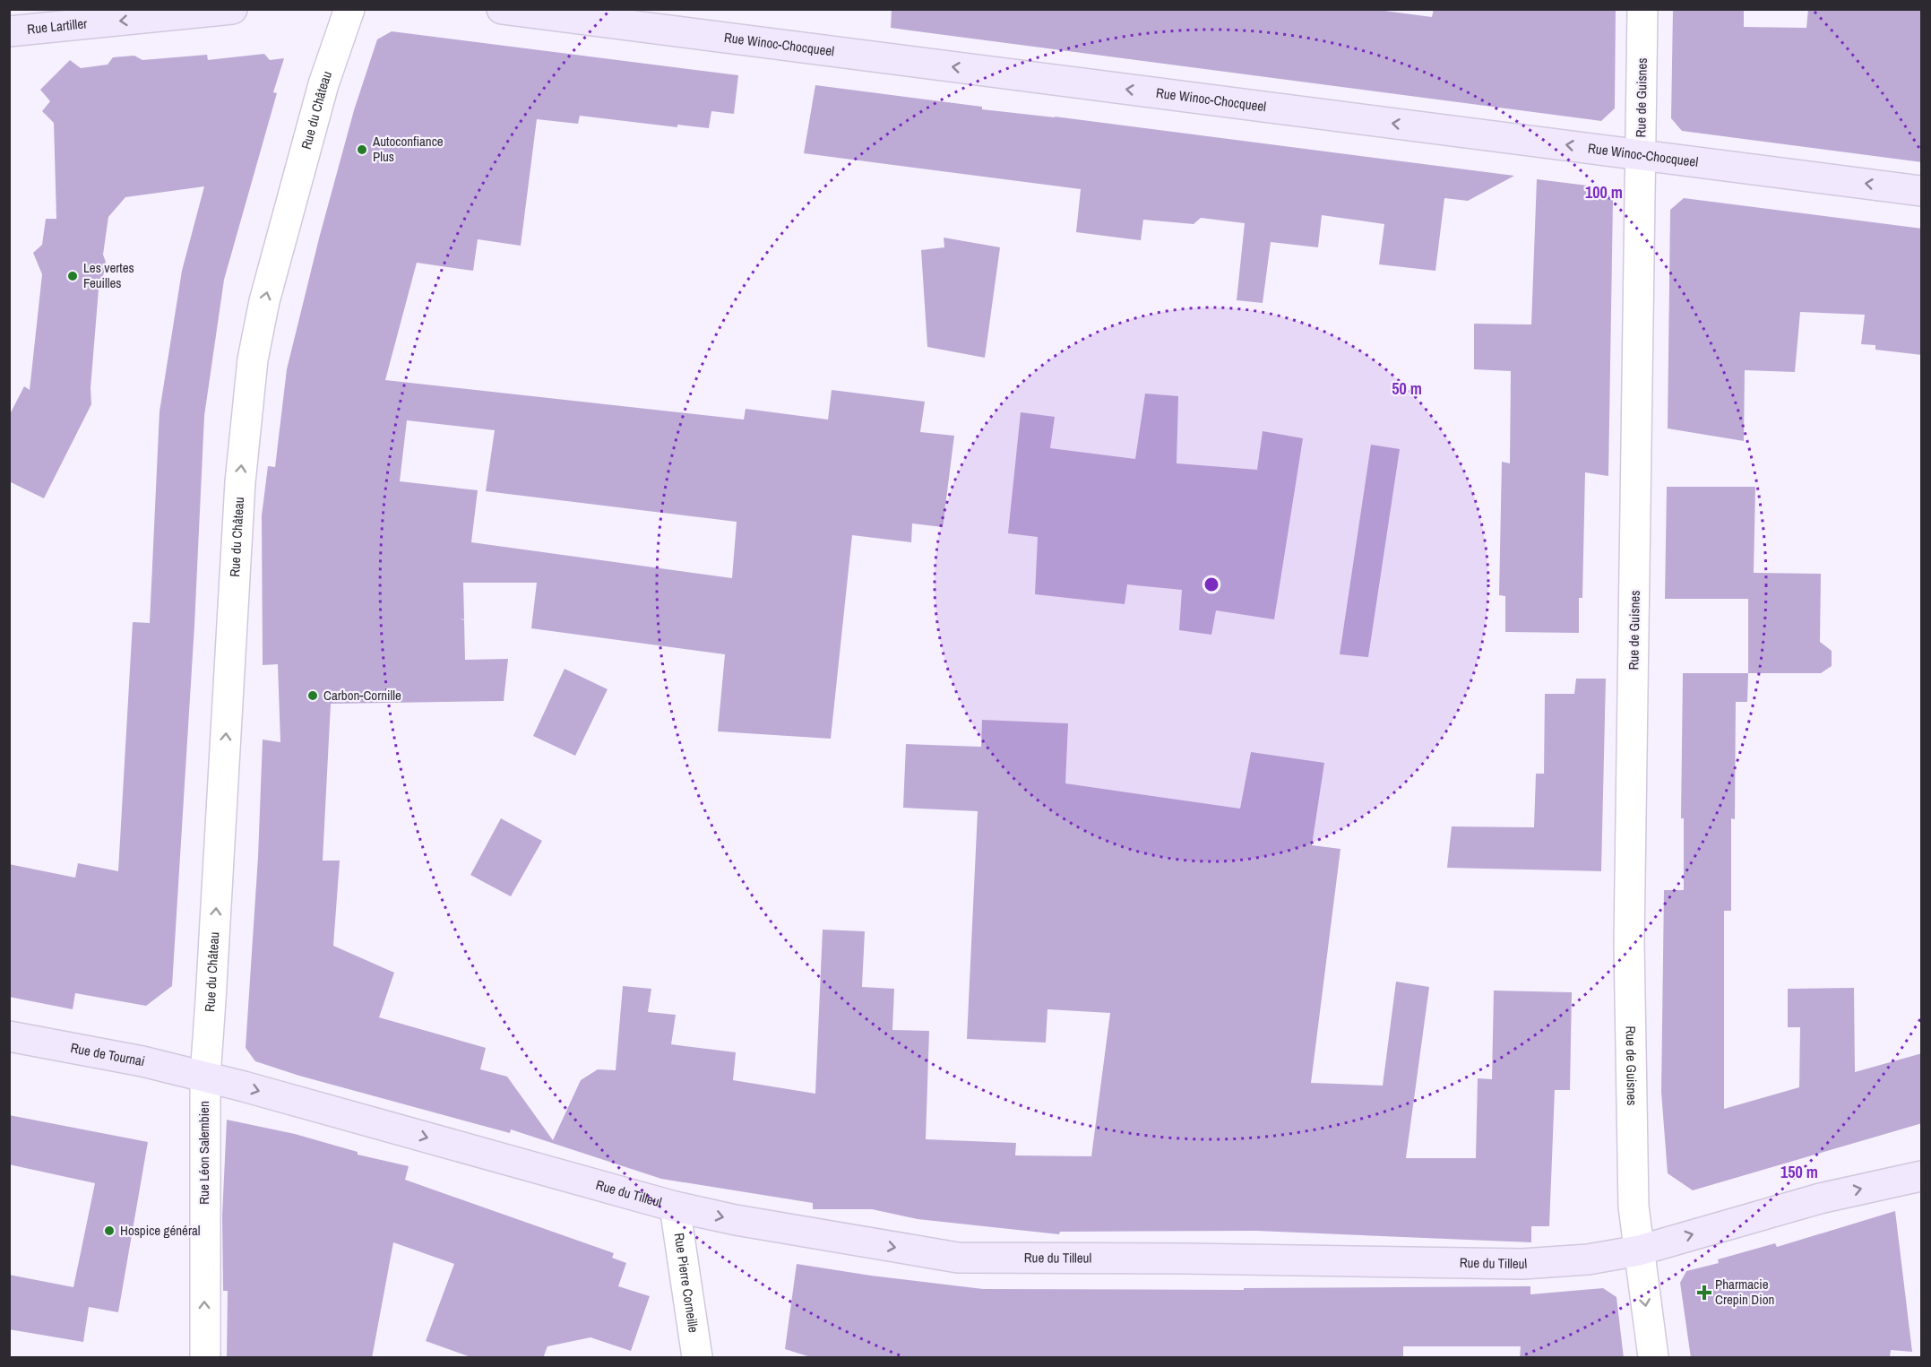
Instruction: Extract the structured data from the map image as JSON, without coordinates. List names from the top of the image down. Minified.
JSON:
{"streets":{"street":["Rue Lartiller","Rue Winoc-Chocqueel","Rue de Guisnes","Rue du Château","Rue de Tournai","Rue Léon Salembien","Rue du Tilleul","Rue Pierre Corneille"]},"crossings":[["Rue Winoc-Chocqueel","Rue de Guisnes"],["Rue de Guisnes","Rue du Tilleul"],["Rue du Château","Rue de Tournai"],["Rue du Château","Rue Léon Salembien"],["Rue du Château","Rue du Tilleul"],["Rue de Tournai","Rue Léon Salembien"],["Rue de Tournai","Rue du Tilleul"],["Rue Léon Salembien","Rue du Tilleul"],["Rue du Tilleul","Rue Pierre Corneille"]],"one_way":["Rue Lartiller","Rue Winoc-Chocqueel","Rue du Château","Rue Léon Salembien","Rue du Tilleul"],"places":{"other":["Autoconfiance Plus","Les vertes Feuilles","Carbon-Cornille","Hospice général"],"health":["Pharmacie Crepin Dion"]},"rings":["100 m","50 m","150 m"]}
